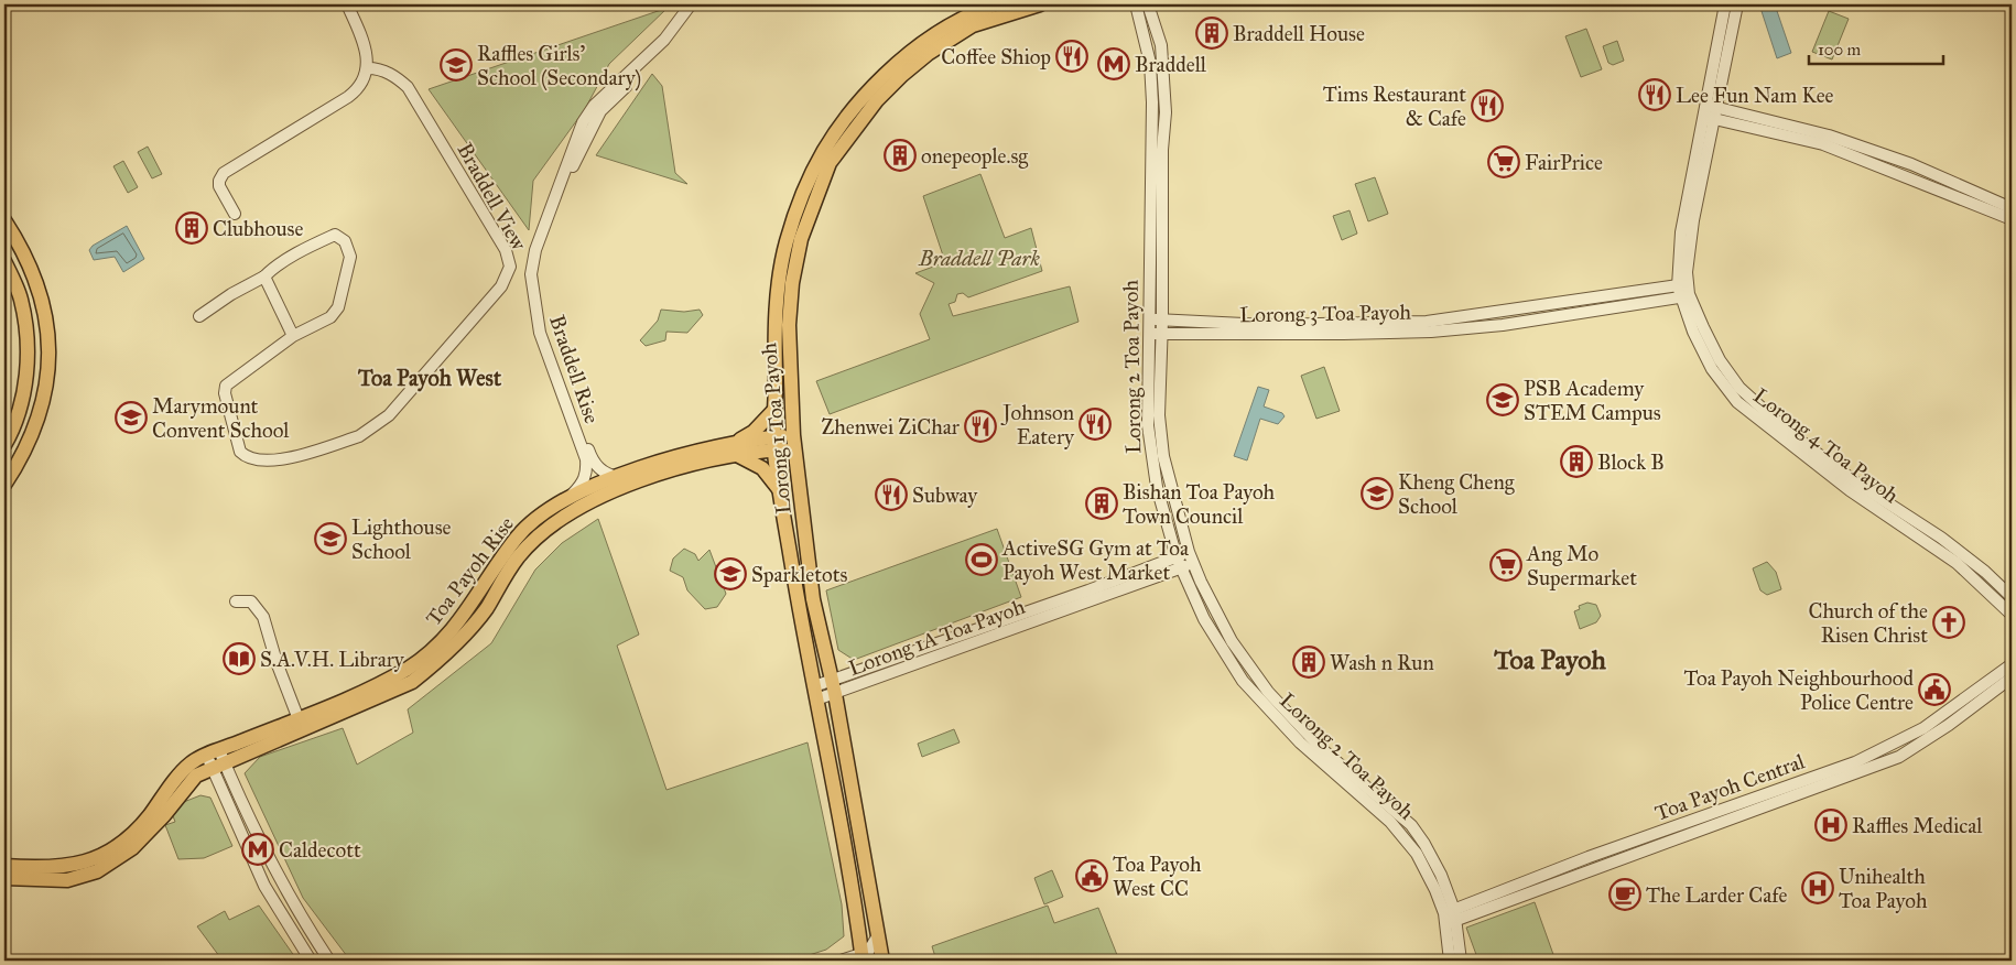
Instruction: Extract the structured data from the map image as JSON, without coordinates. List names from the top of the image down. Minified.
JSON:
{"streets":{"main road":["Lorong 1 Toa Payoh","Toa Payoh Rise"],"street":["Braddell View","Lorong 3 Toa Payoh","Lorong 2 Toa Payoh","Braddell Rise","Lorong 4 Toa Payoh","Lorong 1A Toa Payoh","Toa Payoh Central"]},"crossings":[["Lorong 3 Toa Payoh","Lorong 2 Toa Payoh"],["Lorong 3 Toa Payoh","Lorong 4 Toa Payoh"],["Lorong 2 Toa Payoh","Lorong 1A Toa Payoh"],["Lorong 2 Toa Payoh","Toa Payoh Central"],["Braddell Rise","Toa Payoh Rise"],["Lorong 1 Toa Payoh","Toa Payoh Rise"],["Lorong 1 Toa Payoh","Lorong 1A Toa Payoh"]],"districts":["Toa Payoh West","Toa Payoh"],"parks":["Braddell Park"],"places":{"building":["Braddell House","onepeople.sg","Clubhouse","Block B","Bishan Toa Payoh Town Council","Wash n Run"],"restaurant":["Coffee Shiop","Lee Fun Nam Kee","Tims Restaurant & Cafe","Johnson Eatery","Zhenwei ZiChar","Subway"],"metro station":["Braddell","Caldecott"],"school or university":["Raffles Girls' School (Secondary)","PSB Academy STEM Campus","Marymount Convent School","Kheng Cheng School","Lighthouse School","Sparkletots"],"supermarket":["FairPrice","Ang Mo Supermarket"],"sports":["ActiveSG Gym at Toa Payoh West Market"],"church":["Church of the Risen Christ"],"library":["S.A.V.H. Library"],"public building":["Toa Payoh Neighbourhood Police Centre","Toa Payoh West CC"],"hospital":["Raffles Medical","Unihealth Toa Payoh"],"cafe":["The Larder Cafe"]},"scale_bar":"100 m"}
